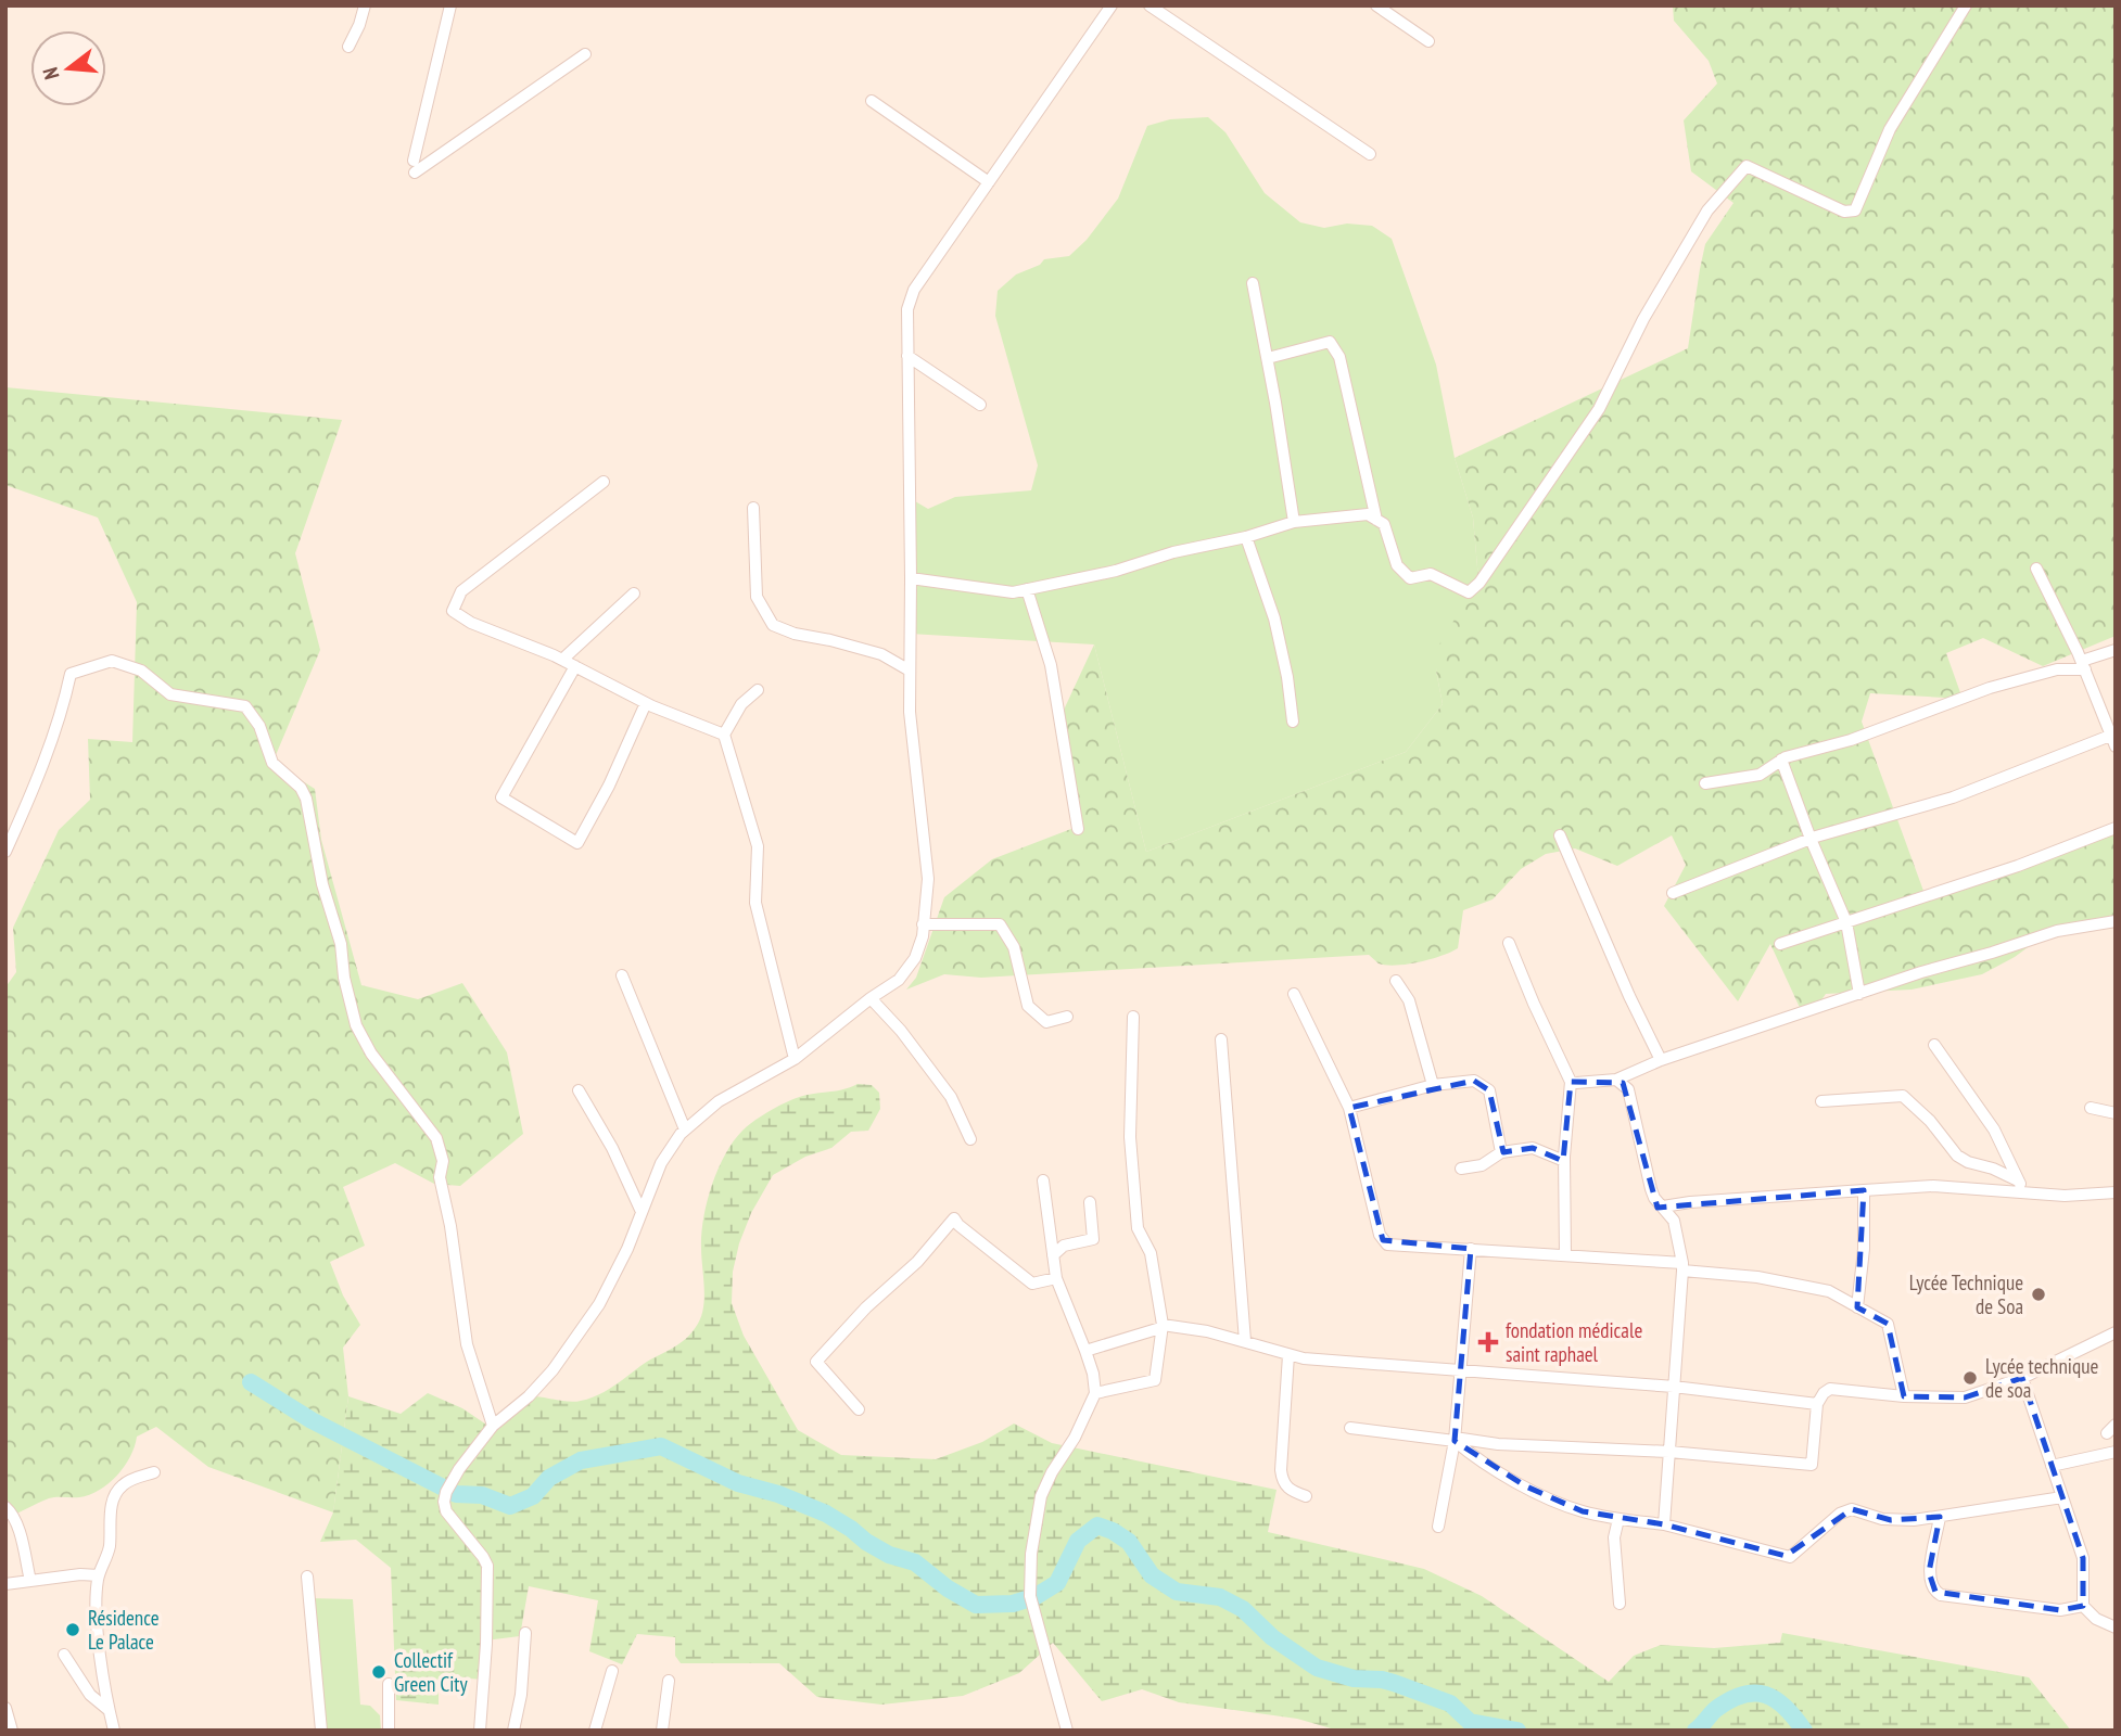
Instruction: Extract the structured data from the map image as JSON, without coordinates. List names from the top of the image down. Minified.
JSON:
{"places":{"other":["Lycée Technique de Soa","Lycée technique de soa","Résidence Le Palace","Collectif Green City"],"health":["fondation médicale saint raphael"]},"north":"left"}
